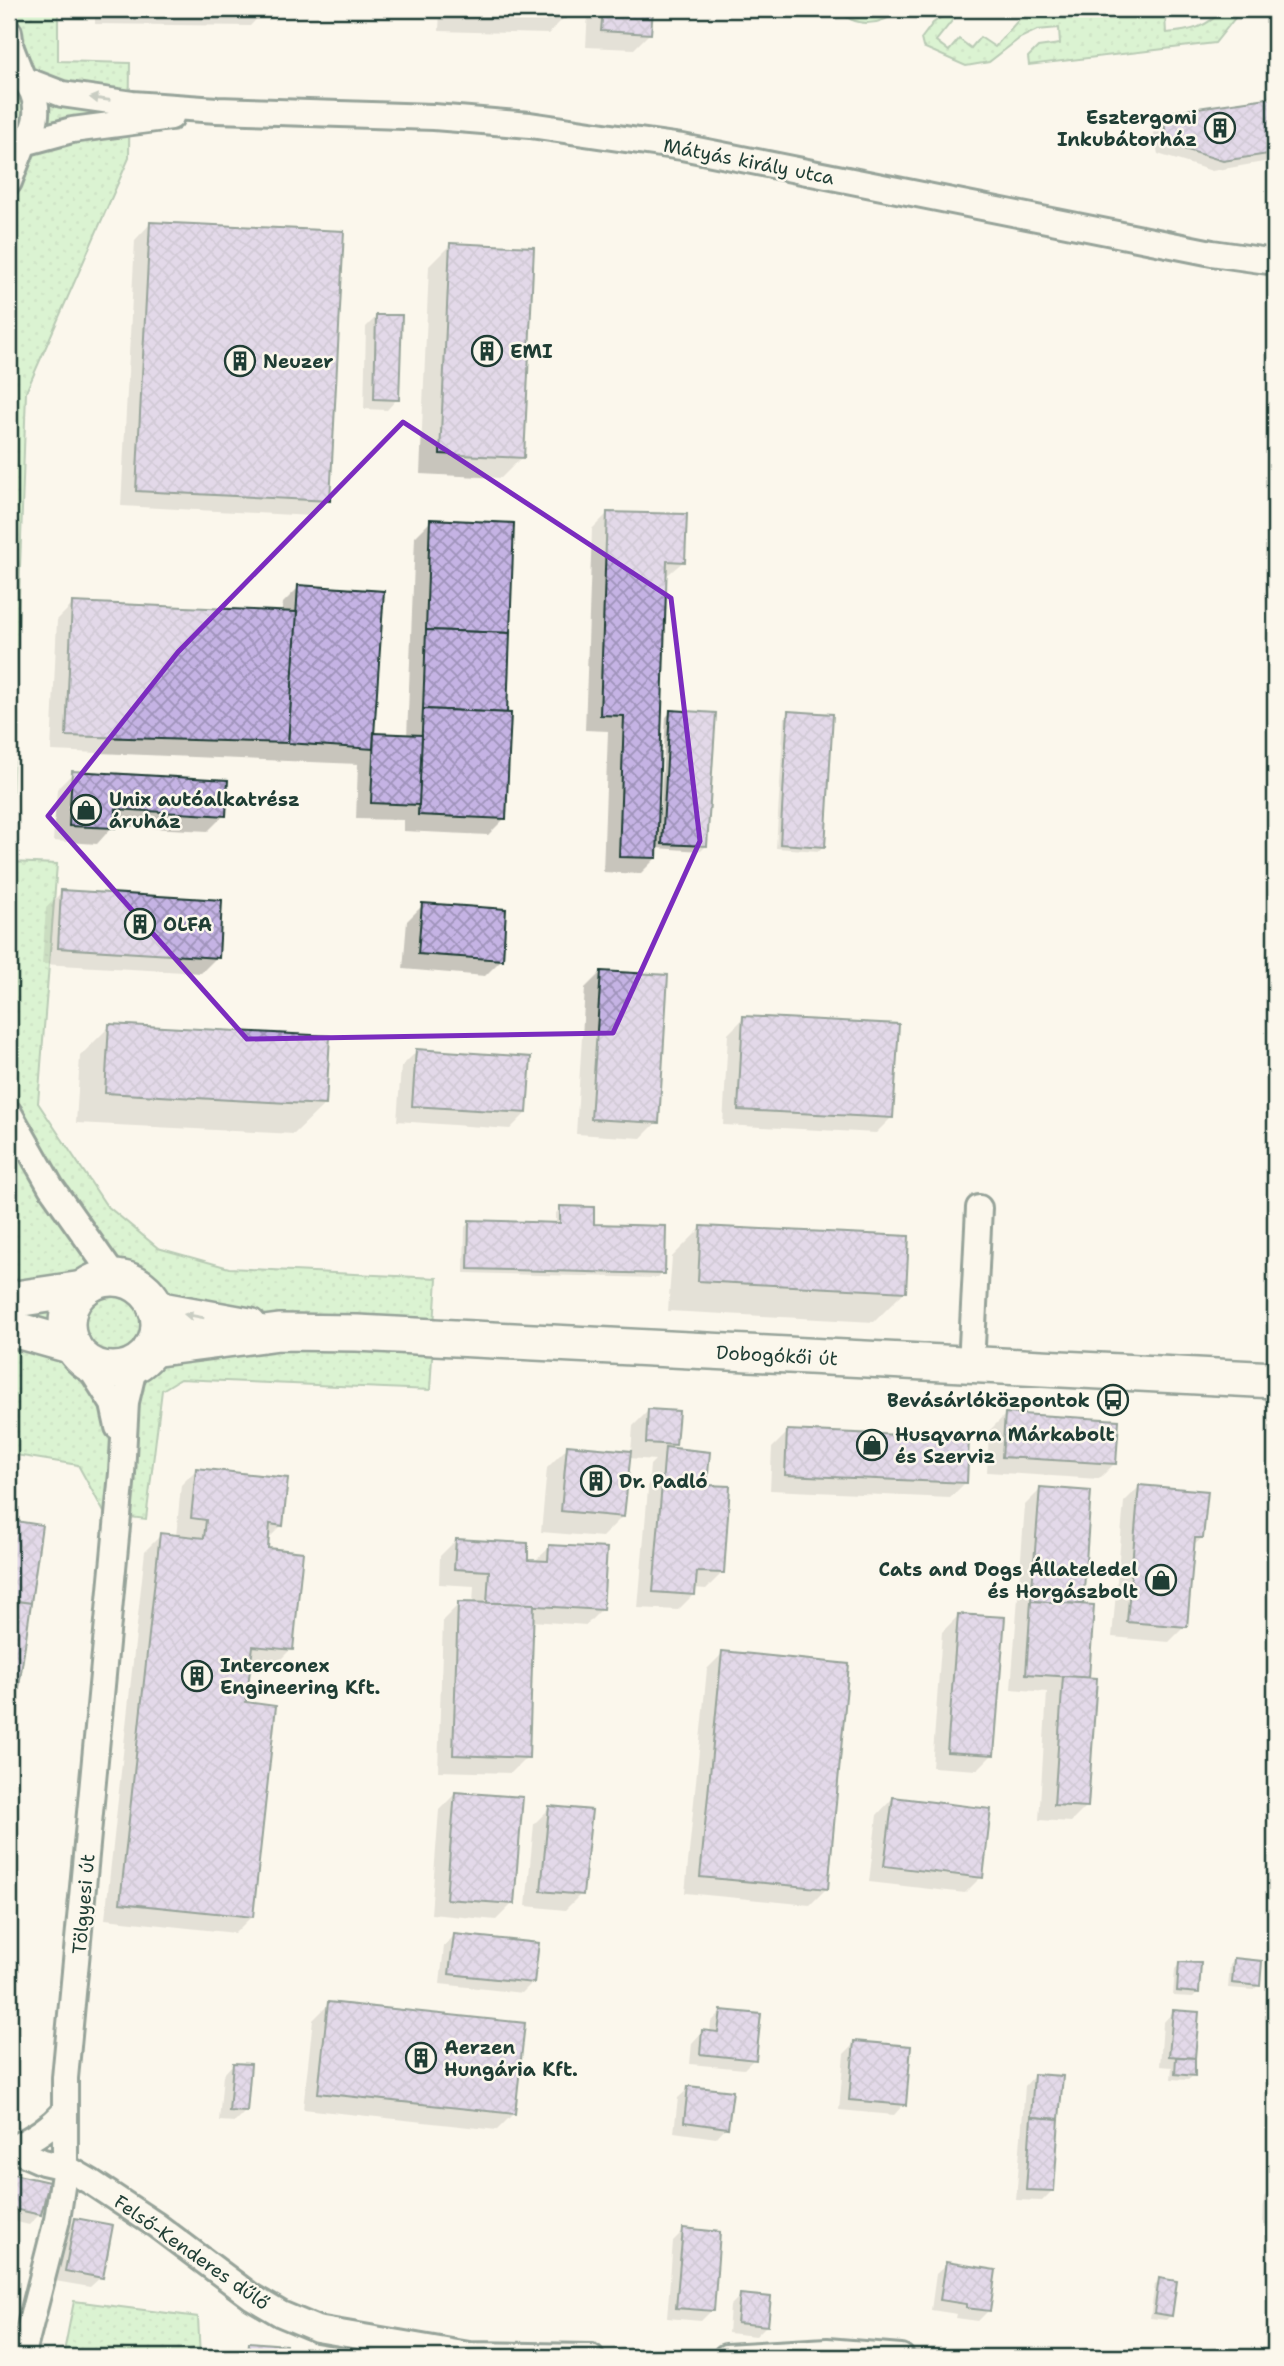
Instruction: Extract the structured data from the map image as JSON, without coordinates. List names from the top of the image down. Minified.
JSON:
{"streets":{"main road":["Dobogókői út"],"street":["Mátyás király utca","Tölgyesi út","Felső-Kenderes dűlő"]},"crossings":[["Dobogókői út","Tölgyesi út"],["Tölgyesi út","Felső-Kenderes dűlő"]],"places":{"building":["Esztergomi Inkubátorház","EMI","Neuzer","OLFA","Dr. Padló","Interconex Engineering Kft.","Aerzen Hungária Kft."],"shop":["Unix autóalkatrész áruház","Husqvarna Márkabolt és Szerviz","Cats and Dogs Állateledel és Horgászbolt"],"bus stop":["Bevásárlóközpontok"]}}
